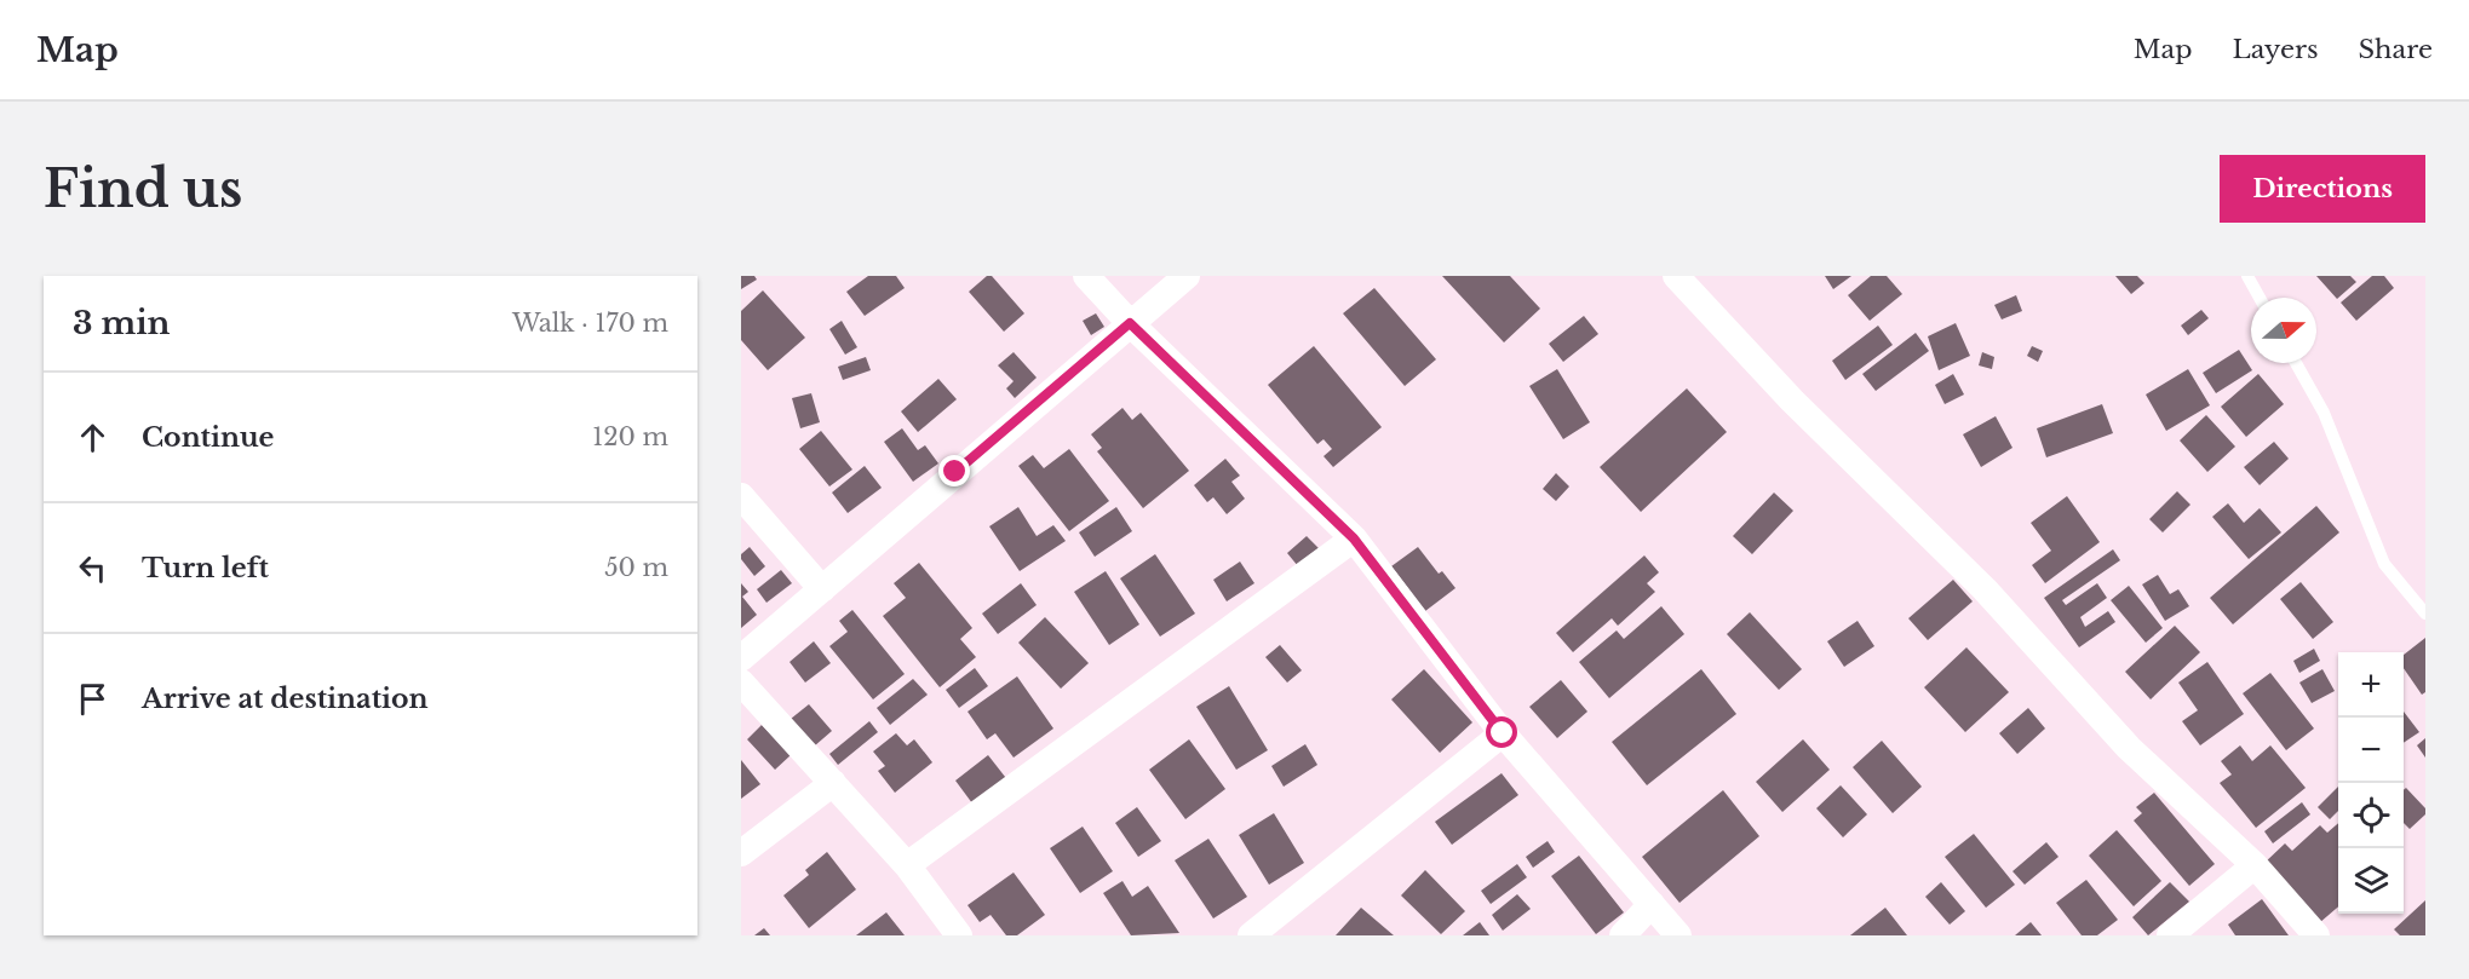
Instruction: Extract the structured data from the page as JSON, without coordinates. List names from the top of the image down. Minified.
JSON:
{"north":"right","page":{"header":"Map","nav":["Map","Layers","Share"],"buttons":"Directions","title":"Find us","heading":["3 min","Walk · 170 m"],"list":[["Continue","120 m"],["Turn left","50 m"],"Arrive at destination"],"map_buttons":["+","−"]}}
